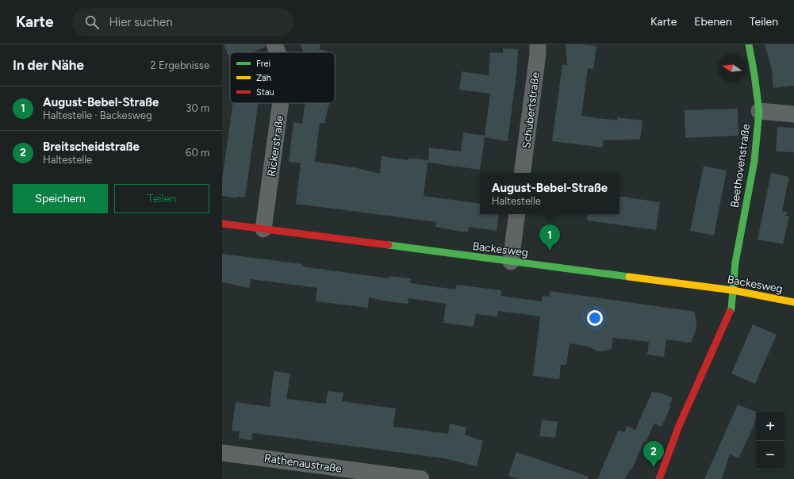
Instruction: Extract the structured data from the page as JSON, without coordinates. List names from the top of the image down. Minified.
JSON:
{"streets":{"street":["Schubertstraße","Rickerstraße","Beethovenstraße","Backesweg","Rathenaustraße"]},"crossings":[["Rickerstraße","Backesweg"],["Beethovenstraße","Backesweg"]],"legend":["Frei","Zäh","Stau"],"north":"left","page":{"header":"Karte","search":"Hier suchen","nav":["Karte","Ebenen","Teilen"],"heading":["In der Nähe","2 Ergebnisse"],"list":[{"mark":"1","name":"August-Bebel-Straße","note":"Haltestelle · Backesweg","value":"30 m"},{"mark":"2","name":"Breitscheidstraße","note":"Haltestelle","value":"60 m"}],"popup":["August-Bebel-Straße","Haltestelle"],"buttons":["Speichern","Teilen"],"pins":["1","2"],"map_buttons":["+","−"]}}
